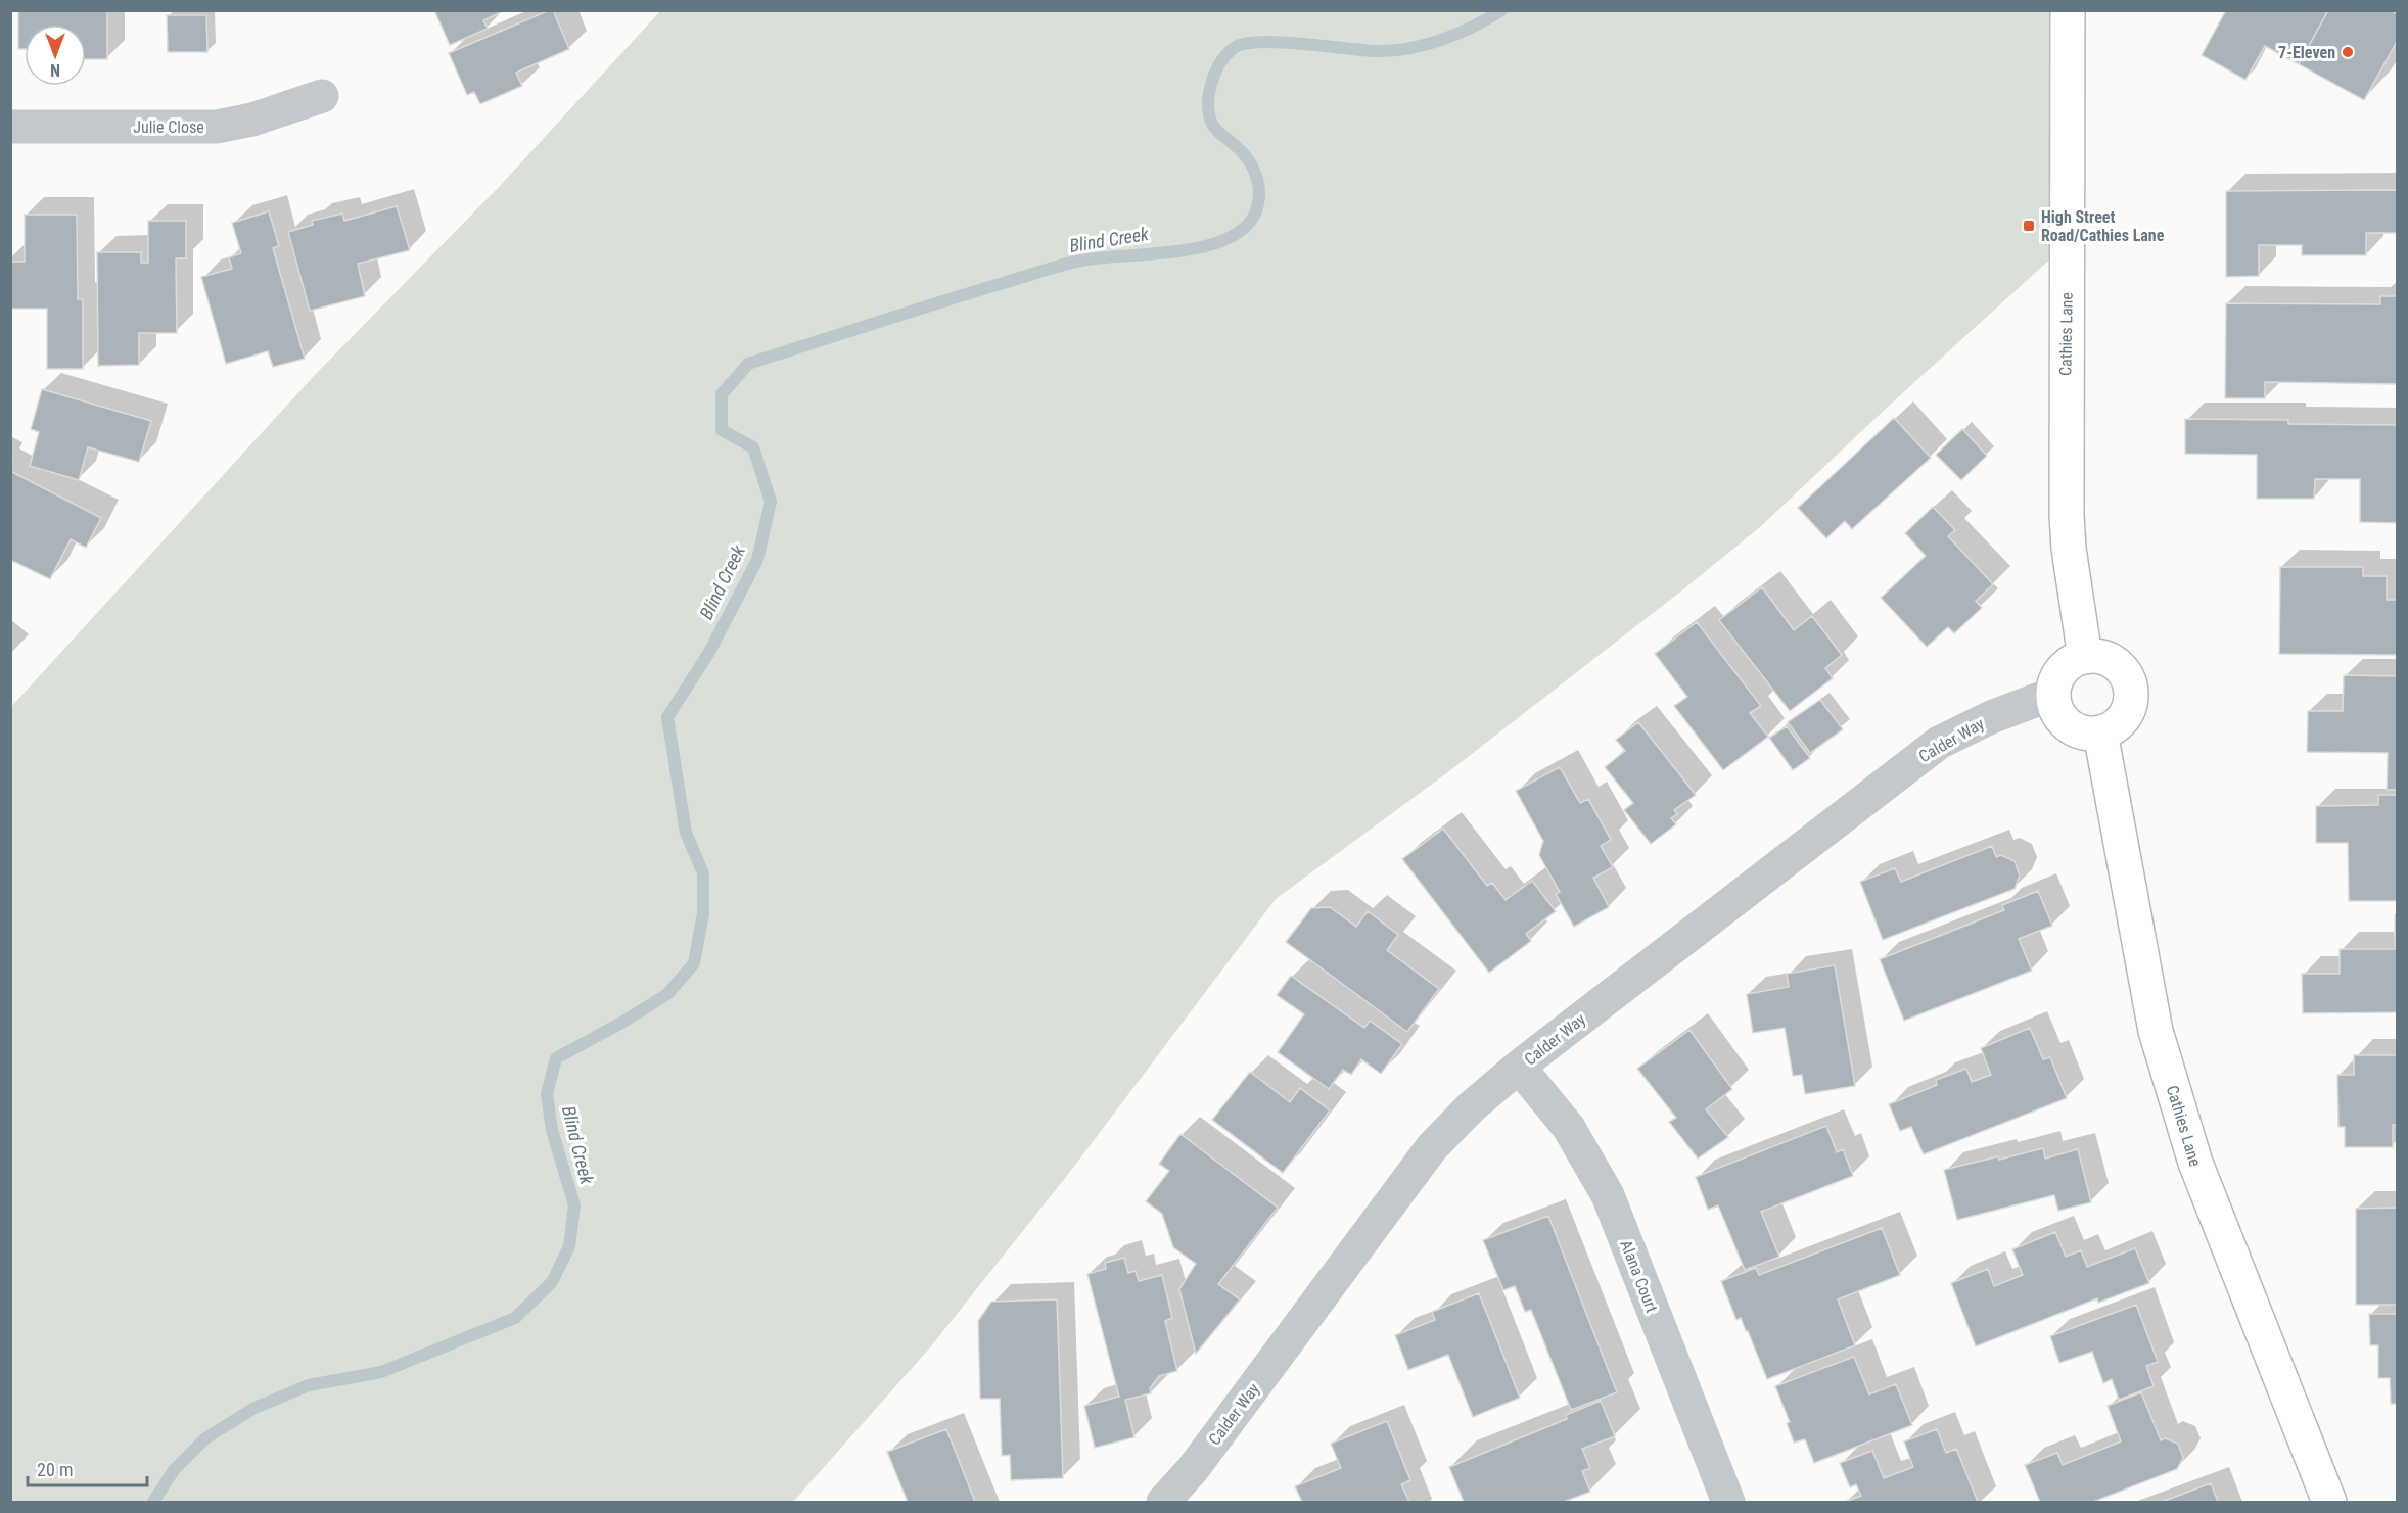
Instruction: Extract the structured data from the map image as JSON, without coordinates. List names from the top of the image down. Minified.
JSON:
{"streets":{"street":["Julie Close","Cathies Lane","Calder Way","Alana Court"]},"crossings":[["Cathies Lane","Calder Way"],["Calder Way","Alana Court"]],"water":["Blind Creek"],"places":{"other":["7-Eleven"],"transit":["High Street Road/Cathies Lane"]},"scale_bar":"20 m","north":"bottom"}
